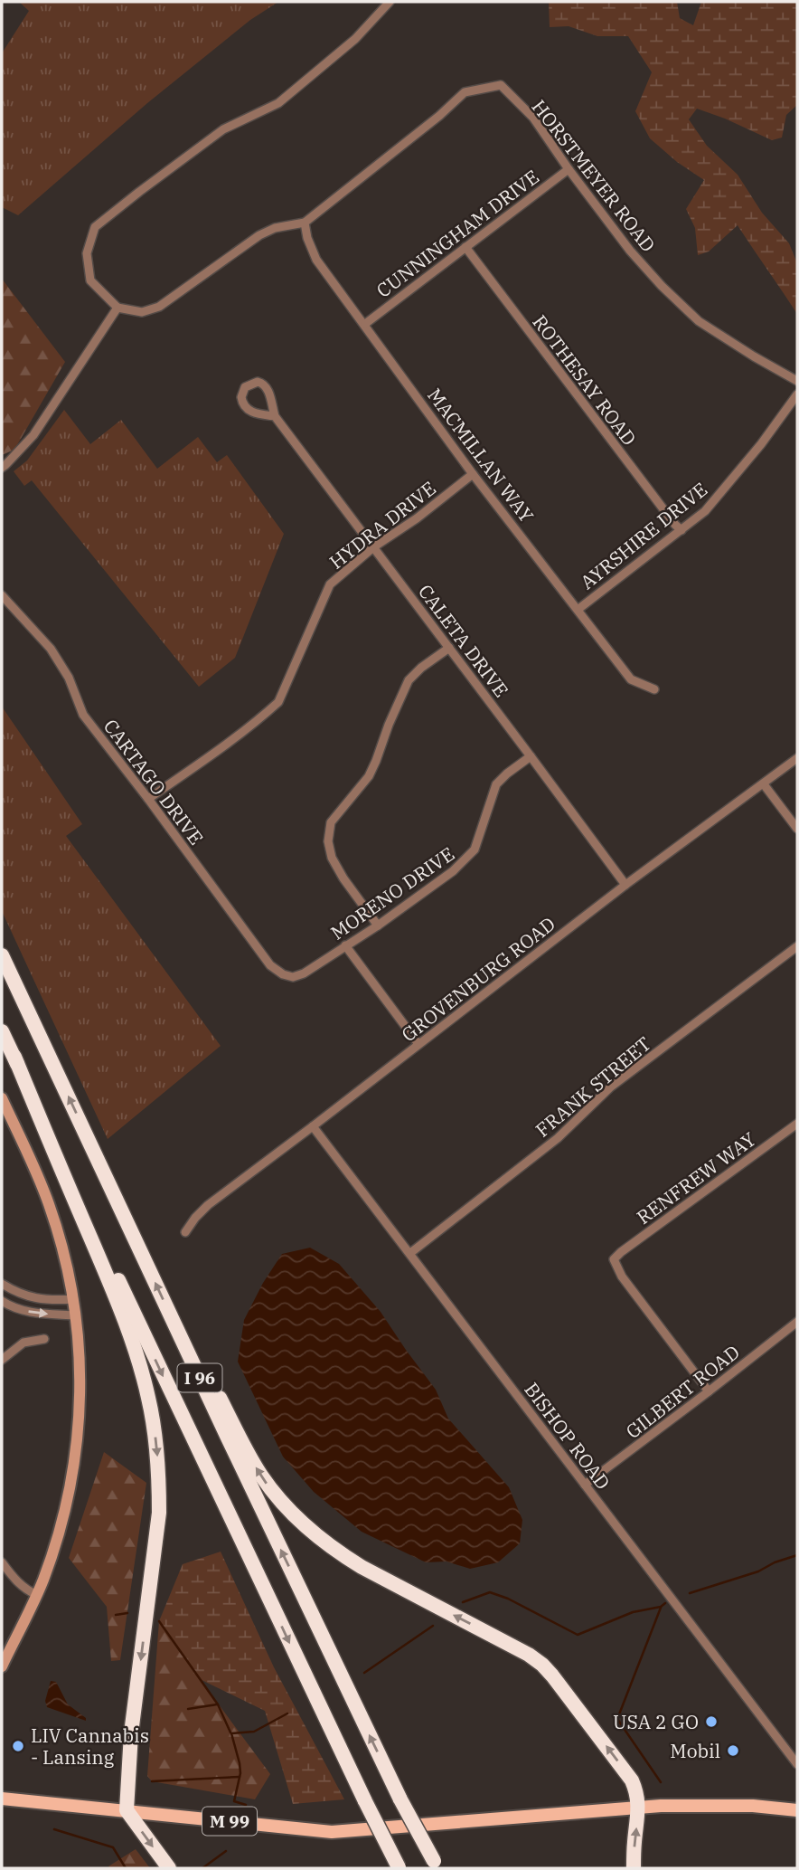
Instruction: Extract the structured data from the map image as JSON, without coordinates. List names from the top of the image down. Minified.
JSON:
{"streets":{"highway":["I 96"],"main road":["M 99"],"street":["HORSTMEYER ROAD","CUNNINGHAM DRIVE","ROTHESAY ROAD","MACMILLAN WAY","HYDRA DRIVE","AYRSHIRE DRIVE","CALETA DRIVE","CARTAGO DRIVE","MORENO DRIVE","GROVENBURG ROAD","FRANK STREET","RENFREW WAY","GILBERT ROAD","BISHOP ROAD"]},"crossings":[["HORSTMEYER ROAD","CUNNINGHAM DRIVE"],["HORSTMEYER ROAD","MACMILLAN WAY"],["CUNNINGHAM DRIVE","ROTHESAY ROAD"],["CUNNINGHAM DRIVE","MACMILLAN WAY"],["ROTHESAY ROAD","AYRSHIRE DRIVE"],["MACMILLAN WAY","HYDRA DRIVE"],["MACMILLAN WAY","AYRSHIRE DRIVE"],["HYDRA DRIVE","CALETA DRIVE"],["HYDRA DRIVE","CARTAGO DRIVE"],["CALETA DRIVE","MORENO DRIVE"],["CALETA DRIVE","GROVENBURG ROAD"],["CARTAGO DRIVE","MORENO DRIVE"],["GROVENBURG ROAD","BISHOP ROAD"],["FRANK STREET","BISHOP ROAD"],["RENFREW WAY","GILBERT ROAD"],["GILBERT ROAD","BISHOP ROAD"]],"places":["USA 2 GO","LIV Cannabis - Lansing","Mobil"]}
